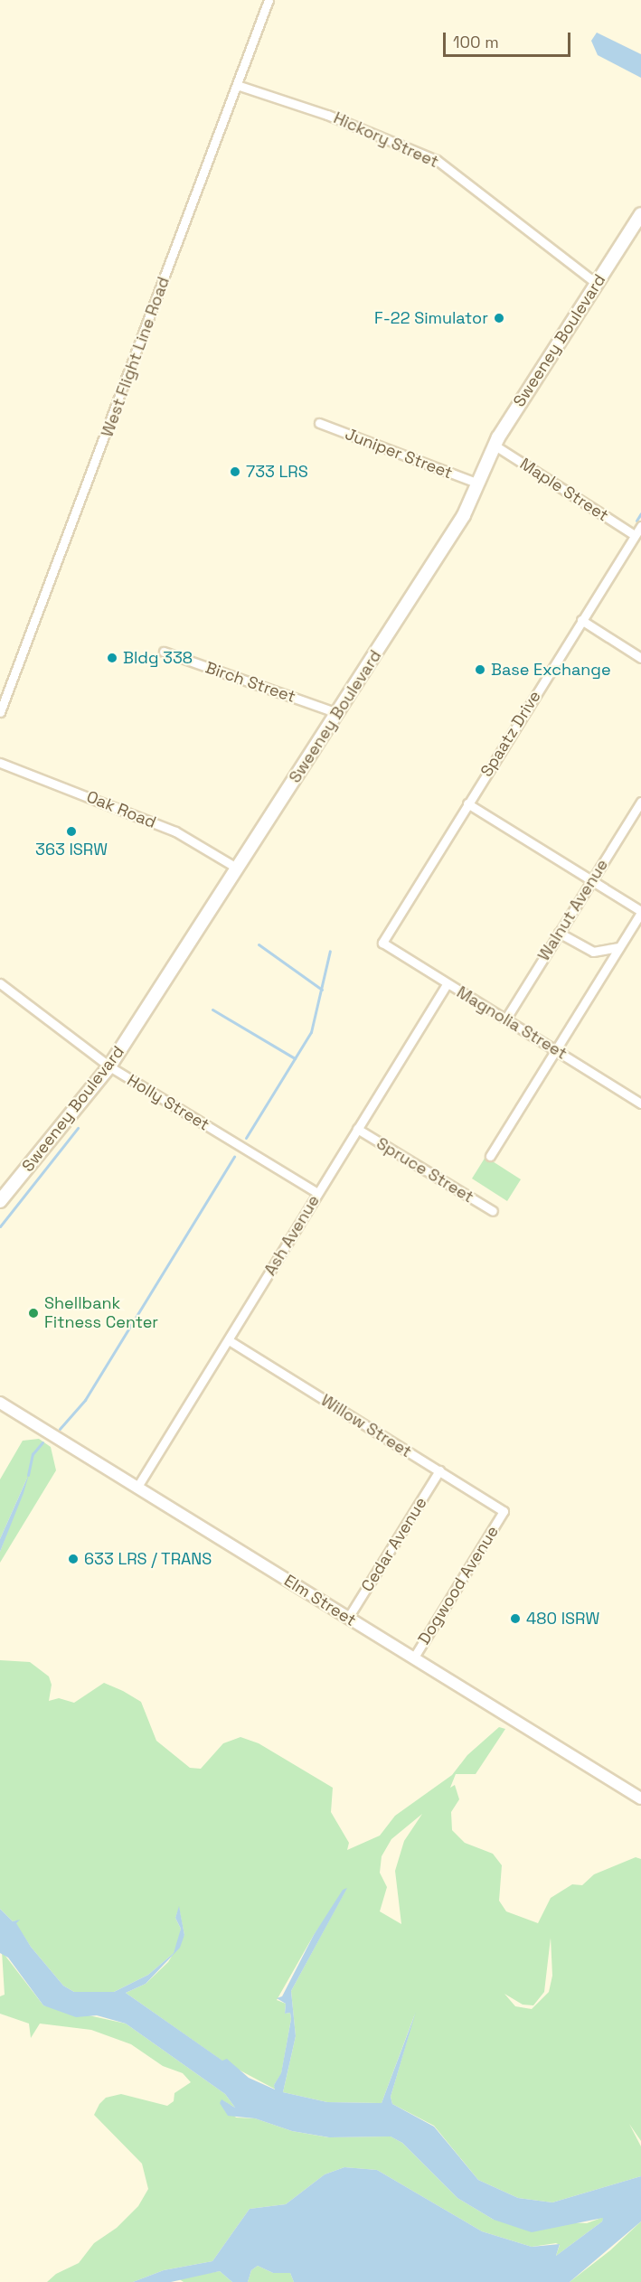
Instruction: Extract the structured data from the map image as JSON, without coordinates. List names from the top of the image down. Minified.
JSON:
{"streets":{"main road":["Sweeney Boulevard"],"street":["Hickory Street","West Flight Line Road","Juniper Street","Maple Street","Birch Street","Spaatz Drive","Oak Road","Walnut Avenue","Magnolia Street","Holly Street","Spruce Street","Ash Avenue","Willow Street","Cedar Avenue","Dogwood Avenue","Elm Street"]},"crossings":[["Hickory Street","Sweeney Boulevard"],["Hickory Street","West Flight Line Road"],["Sweeney Boulevard","Juniper Street"],["Sweeney Boulevard","Maple Street"],["Sweeney Boulevard","Birch Street"],["Sweeney Boulevard","Oak Road"],["Sweeney Boulevard","Holly Street"],["Maple Street","Spaatz Drive"],["Spaatz Drive","Magnolia Street"],["Walnut Avenue","Magnolia Street"],["Magnolia Street","Ash Avenue"],["Holly Street","Ash Avenue"],["Spruce Street","Ash Avenue"],["Ash Avenue","Willow Street"],["Ash Avenue","Elm Street"],["Willow Street","Cedar Avenue"],["Willow Street","Dogwood Avenue"],["Cedar Avenue","Elm Street"],["Dogwood Avenue","Elm Street"]],"places":["F-22 Simulator","733 LRS","Bldg 338","Base Exchange","363 ISRW","Shellbank Fitness Center","633 LRS / TRANS","480 ISRW"],"scale_bar":"100 m"}
